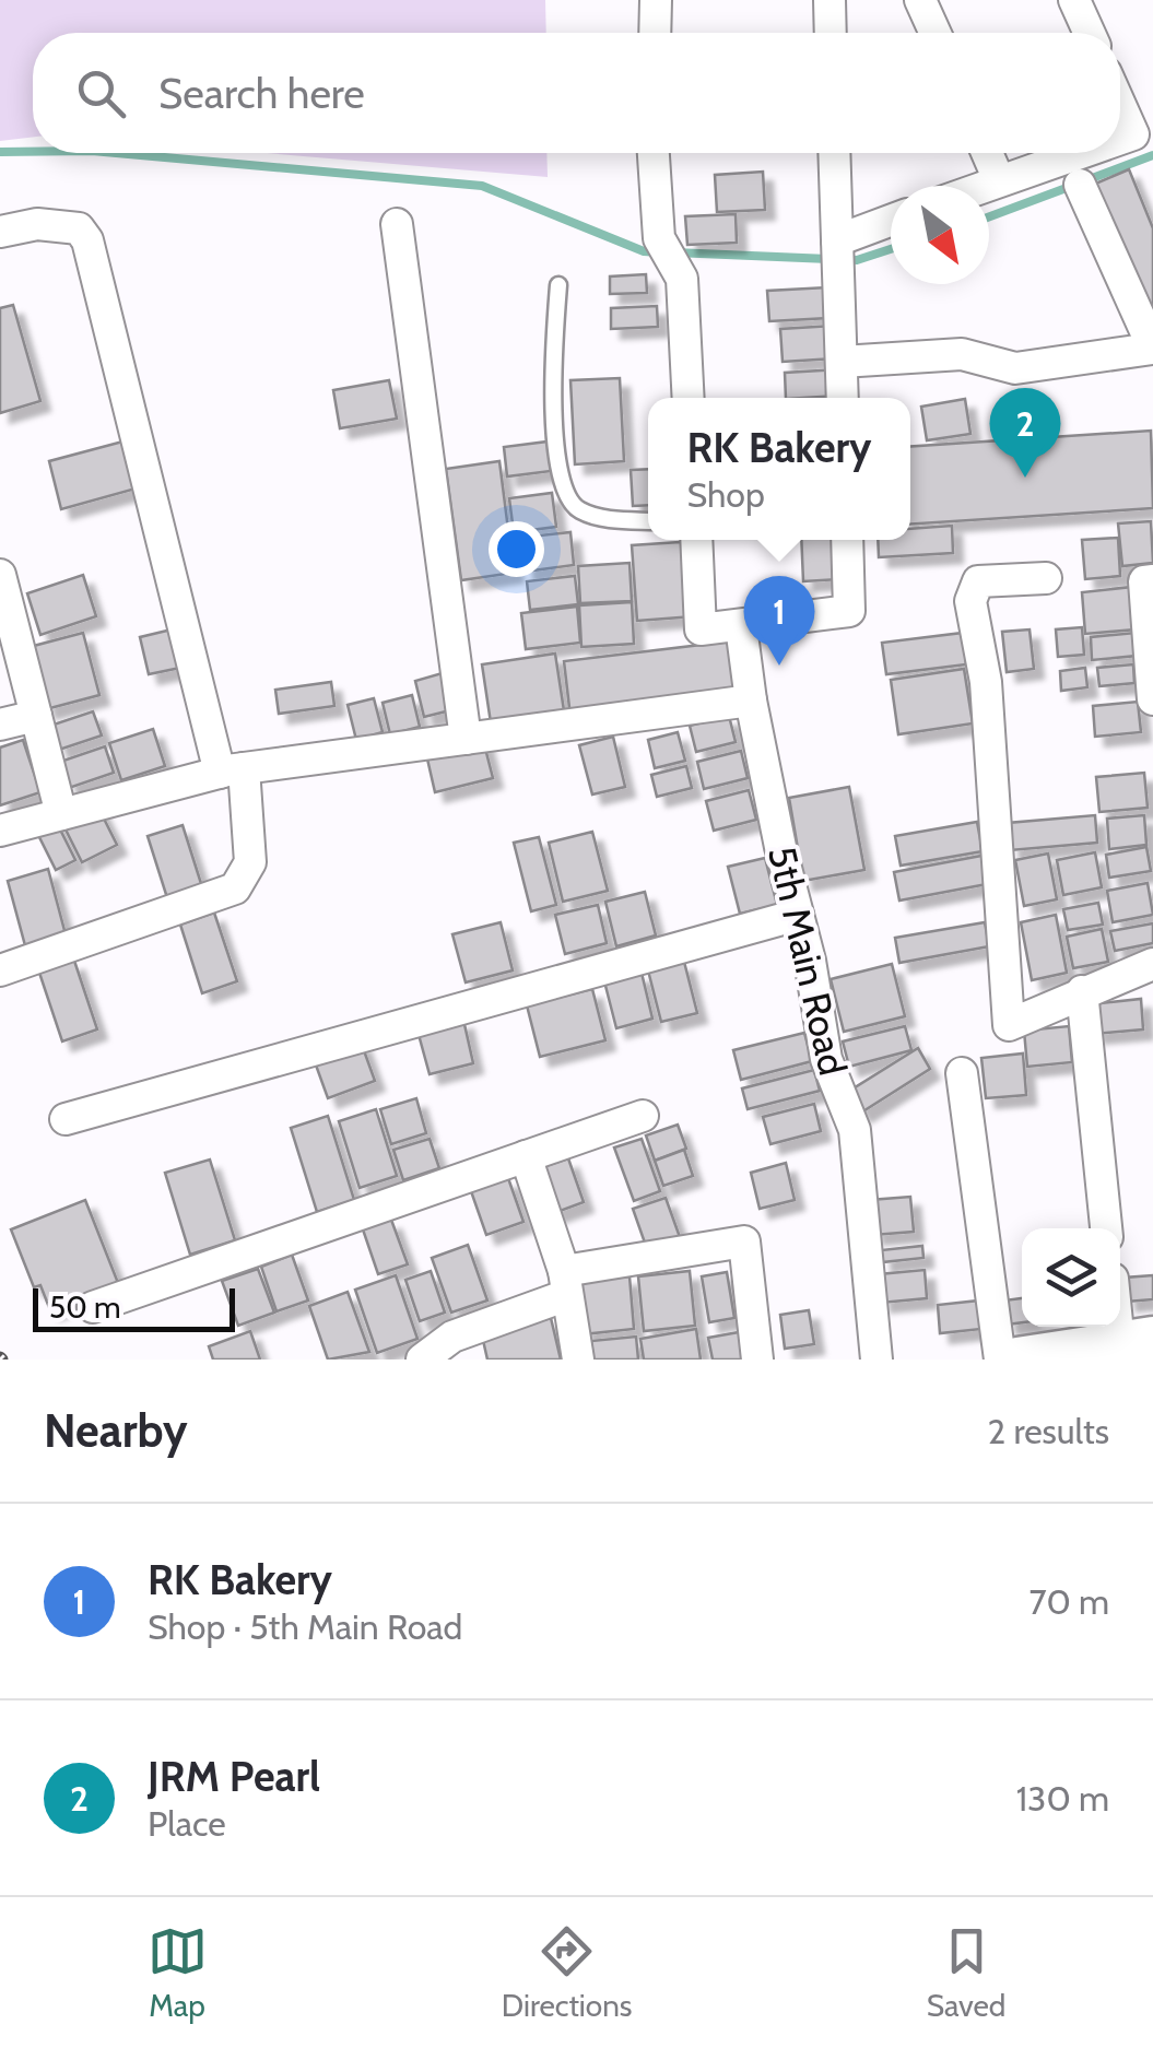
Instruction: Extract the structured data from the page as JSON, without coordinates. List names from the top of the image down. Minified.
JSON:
{"streets":{"street":["5th Main Road"]},"scale_bar":"50 m","north":"bottom right","page":{"search":"Search here","pins":["2","1"],"popup":["RK Bakery","Shop"],"scale":"50 m","heading":["Nearby","2 results"],"list":[{"mark":"1","name":"RK Bakery","note":"Shop · 5th Main Road","value":"70 m"},{"mark":"2","name":"JRM Pearl","note":"Place","value":"130 m"}],"nav":["Map","Directions","Saved"]}}
